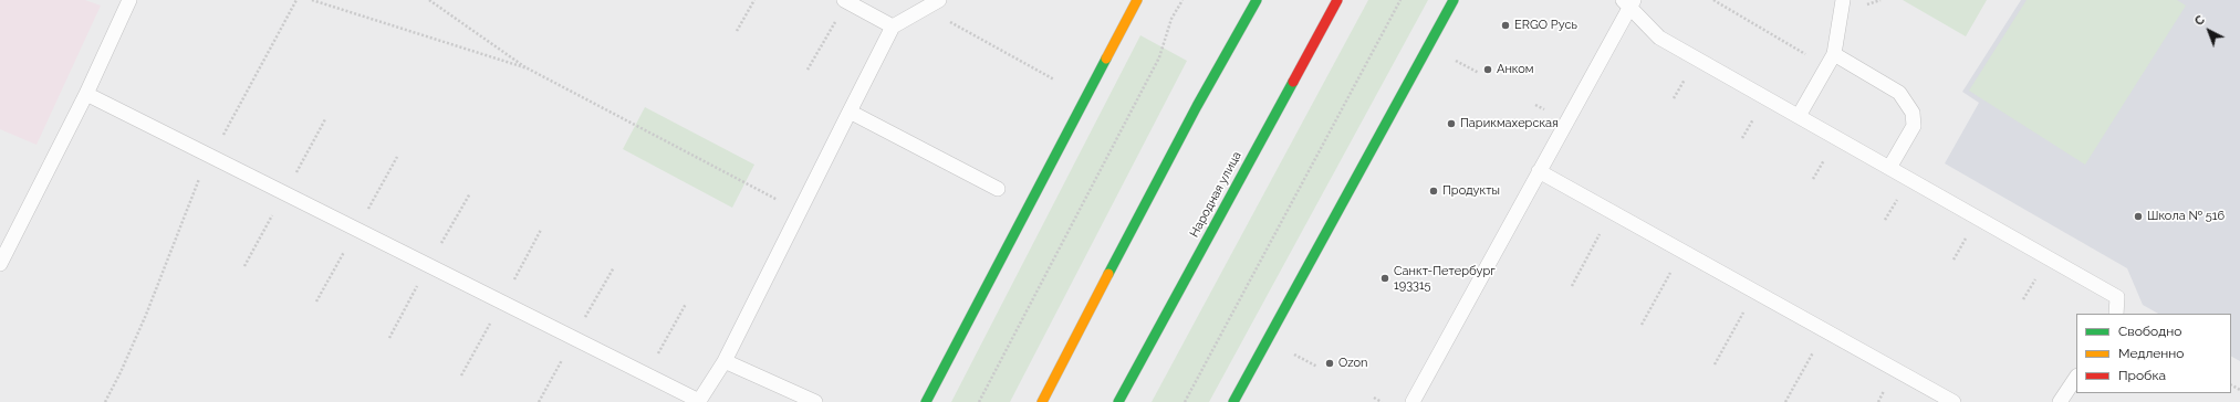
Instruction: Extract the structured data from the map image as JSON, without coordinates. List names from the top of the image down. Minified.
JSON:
{"streets":{"street":["Народная улица"]},"places":["ERGO Русь","Анком","Парикмахерская","Продукты","Школа № 516","Санкт-Петербург 193315","Ozon"],"legend":["Свободно","Медленно","Пробка"],"north":"top left"}
